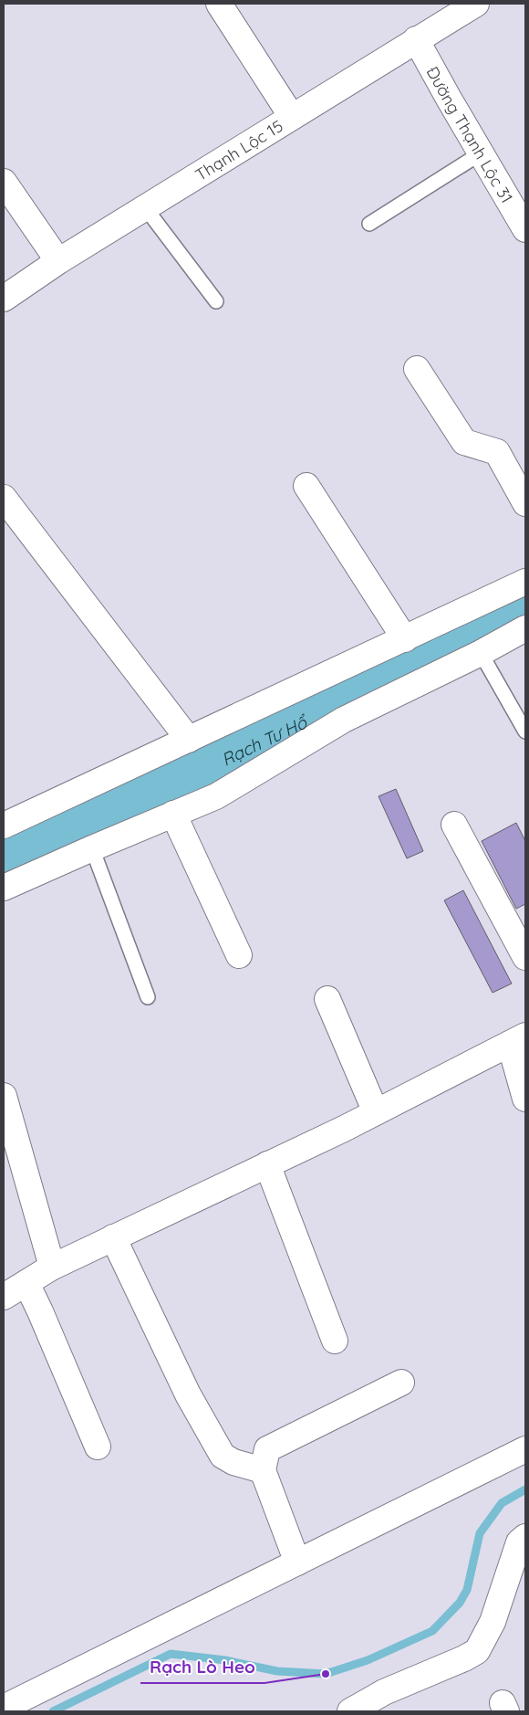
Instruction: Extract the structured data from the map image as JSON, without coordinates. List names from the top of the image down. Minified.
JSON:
{"streets":{"street":["Đường Thạnh Lộc 31","Thạnh Lộc 15"]},"crossings":[["Đường Thạnh Lộc 31","Thạnh Lộc 15"]],"water":["Rạch Tư Hổ"],"places":["Rạch Lò Heo"]}
